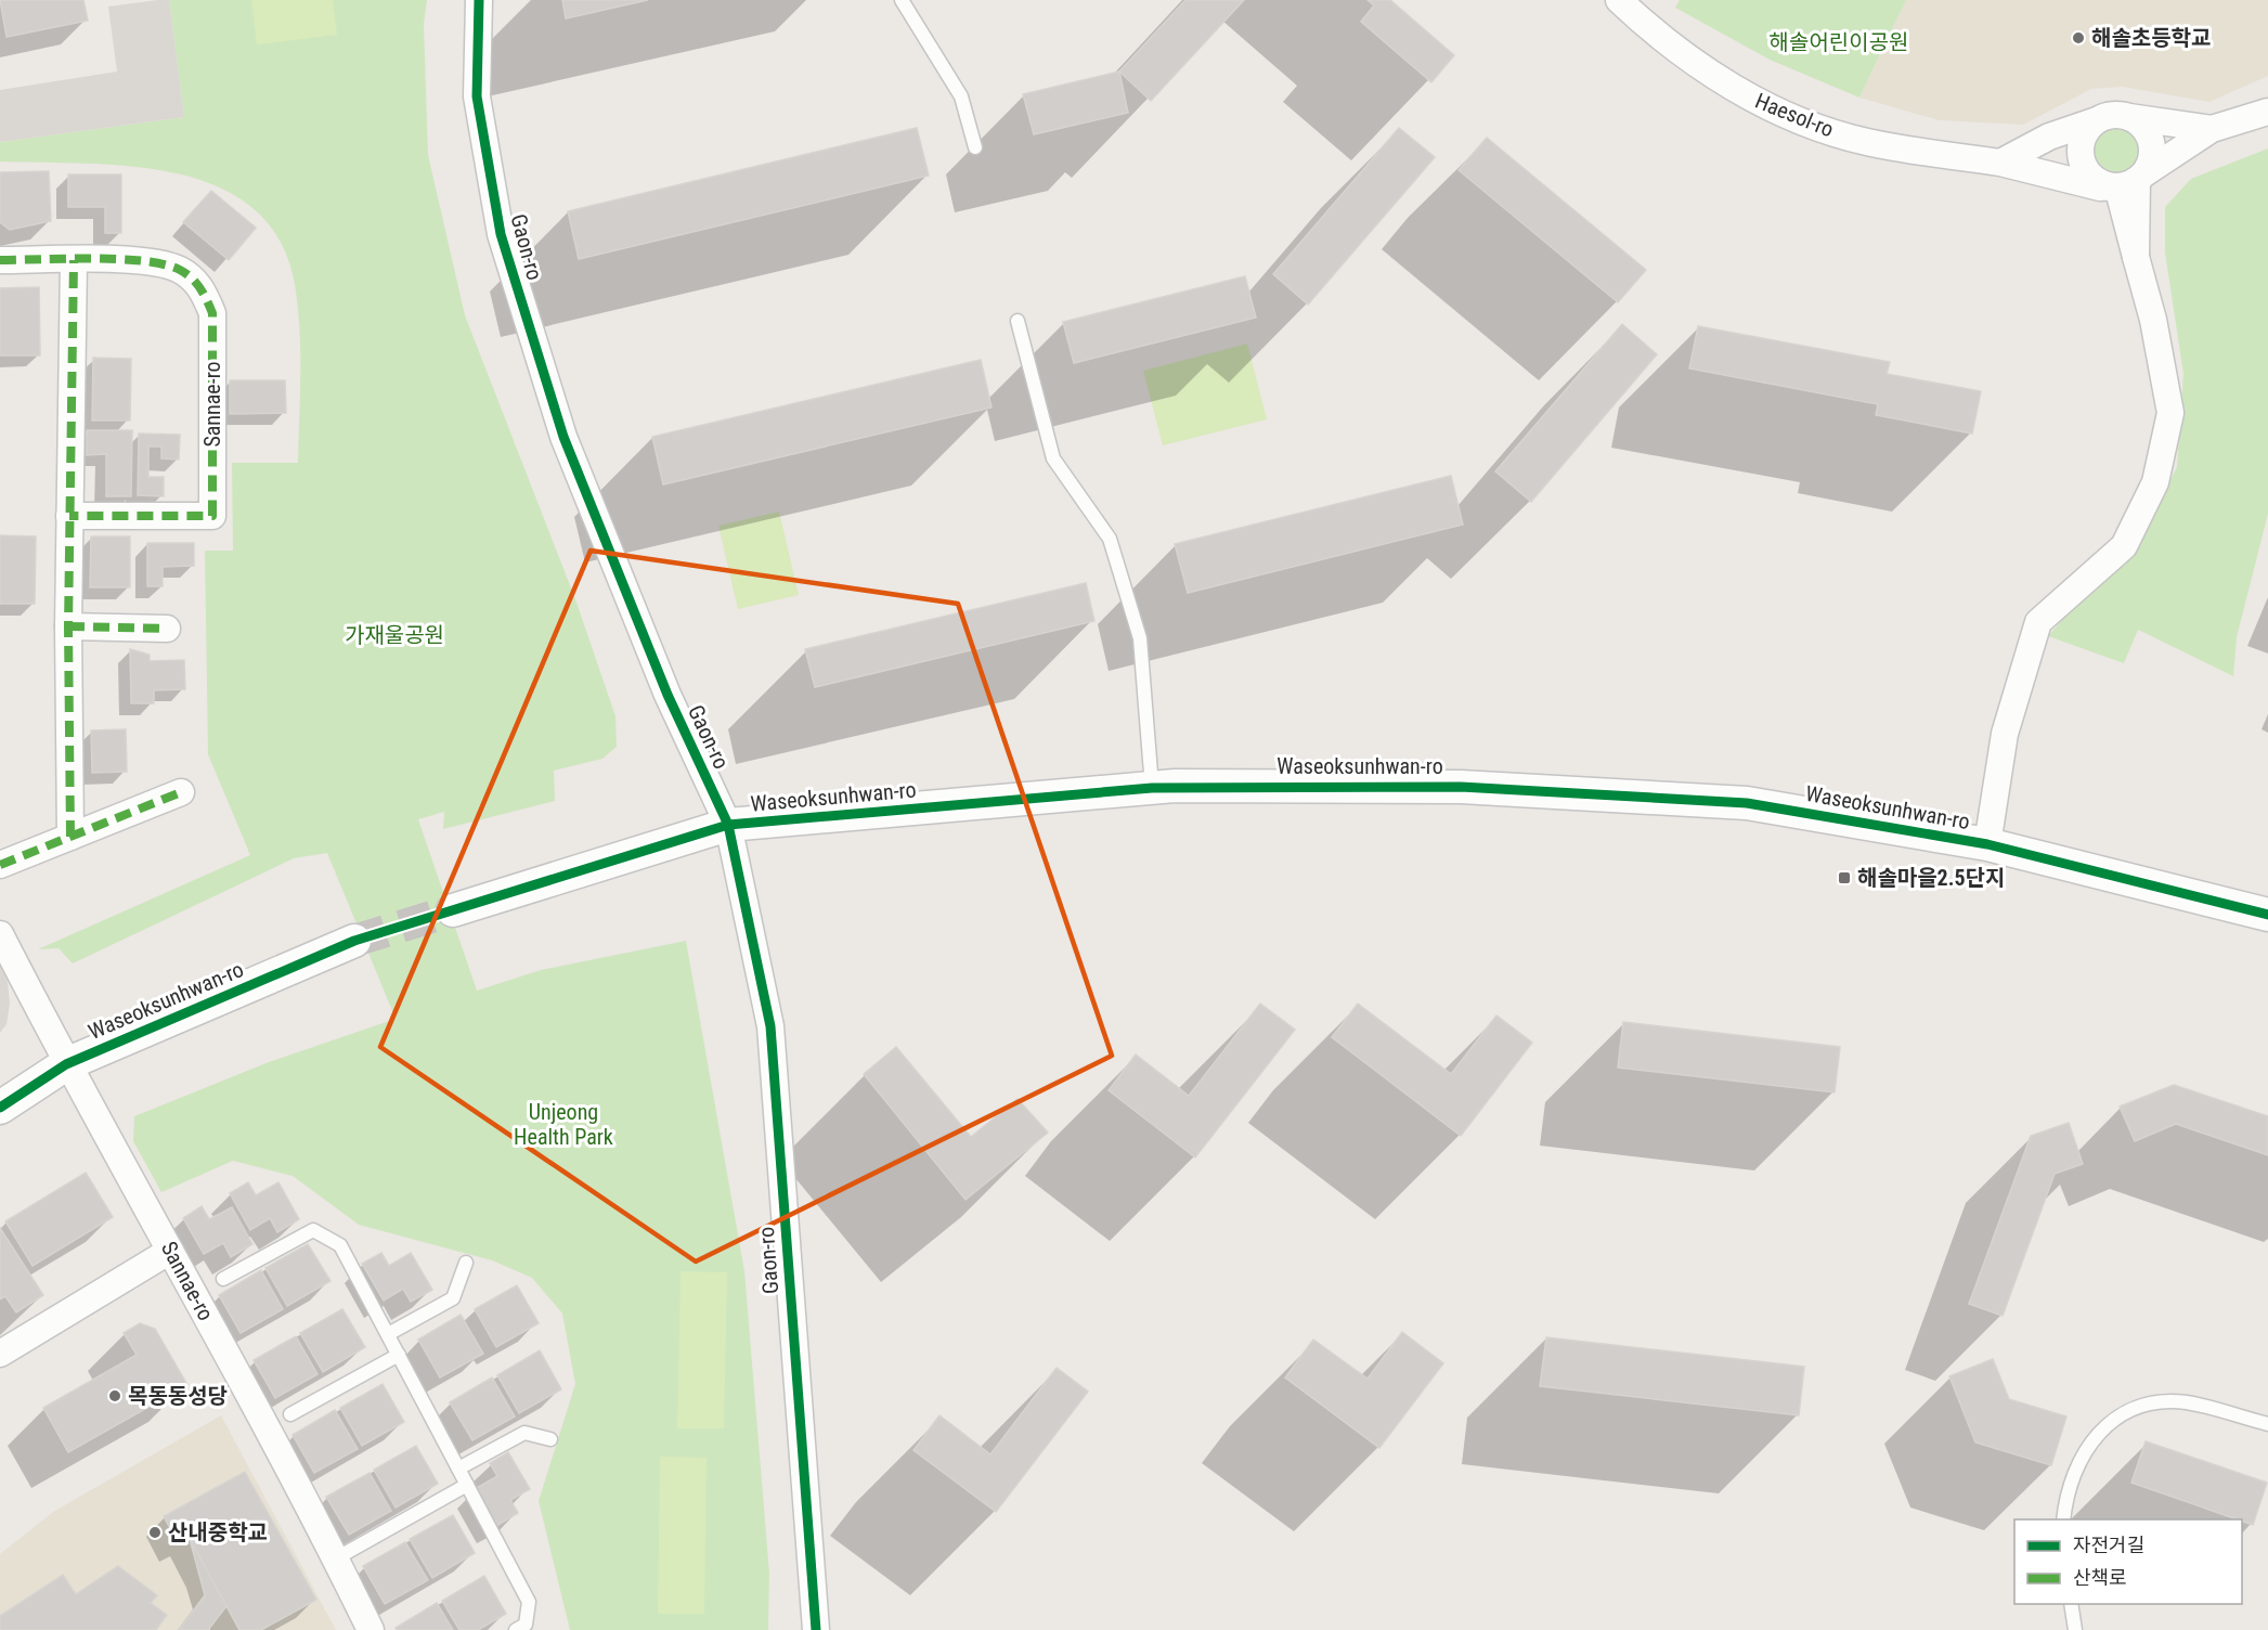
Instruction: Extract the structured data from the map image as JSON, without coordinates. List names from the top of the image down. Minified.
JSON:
{"streets":{"street":["Haesol-ro","Gaon-ro","Sannae-ro","Waseoksunhwan-ro"]},"crossings":[["Gaon-ro","Waseoksunhwan-ro"],["Sannae-ro","Waseoksunhwan-ro"]],"parks":["해솔어린이공원","가재울공원","Unjeong Health Park"],"places":{"other":["해솔초등학교","목동동성당","산내중학교"],"transit":["해솔마을2.5단지"]},"legend":["자전거길","산책로"]}
